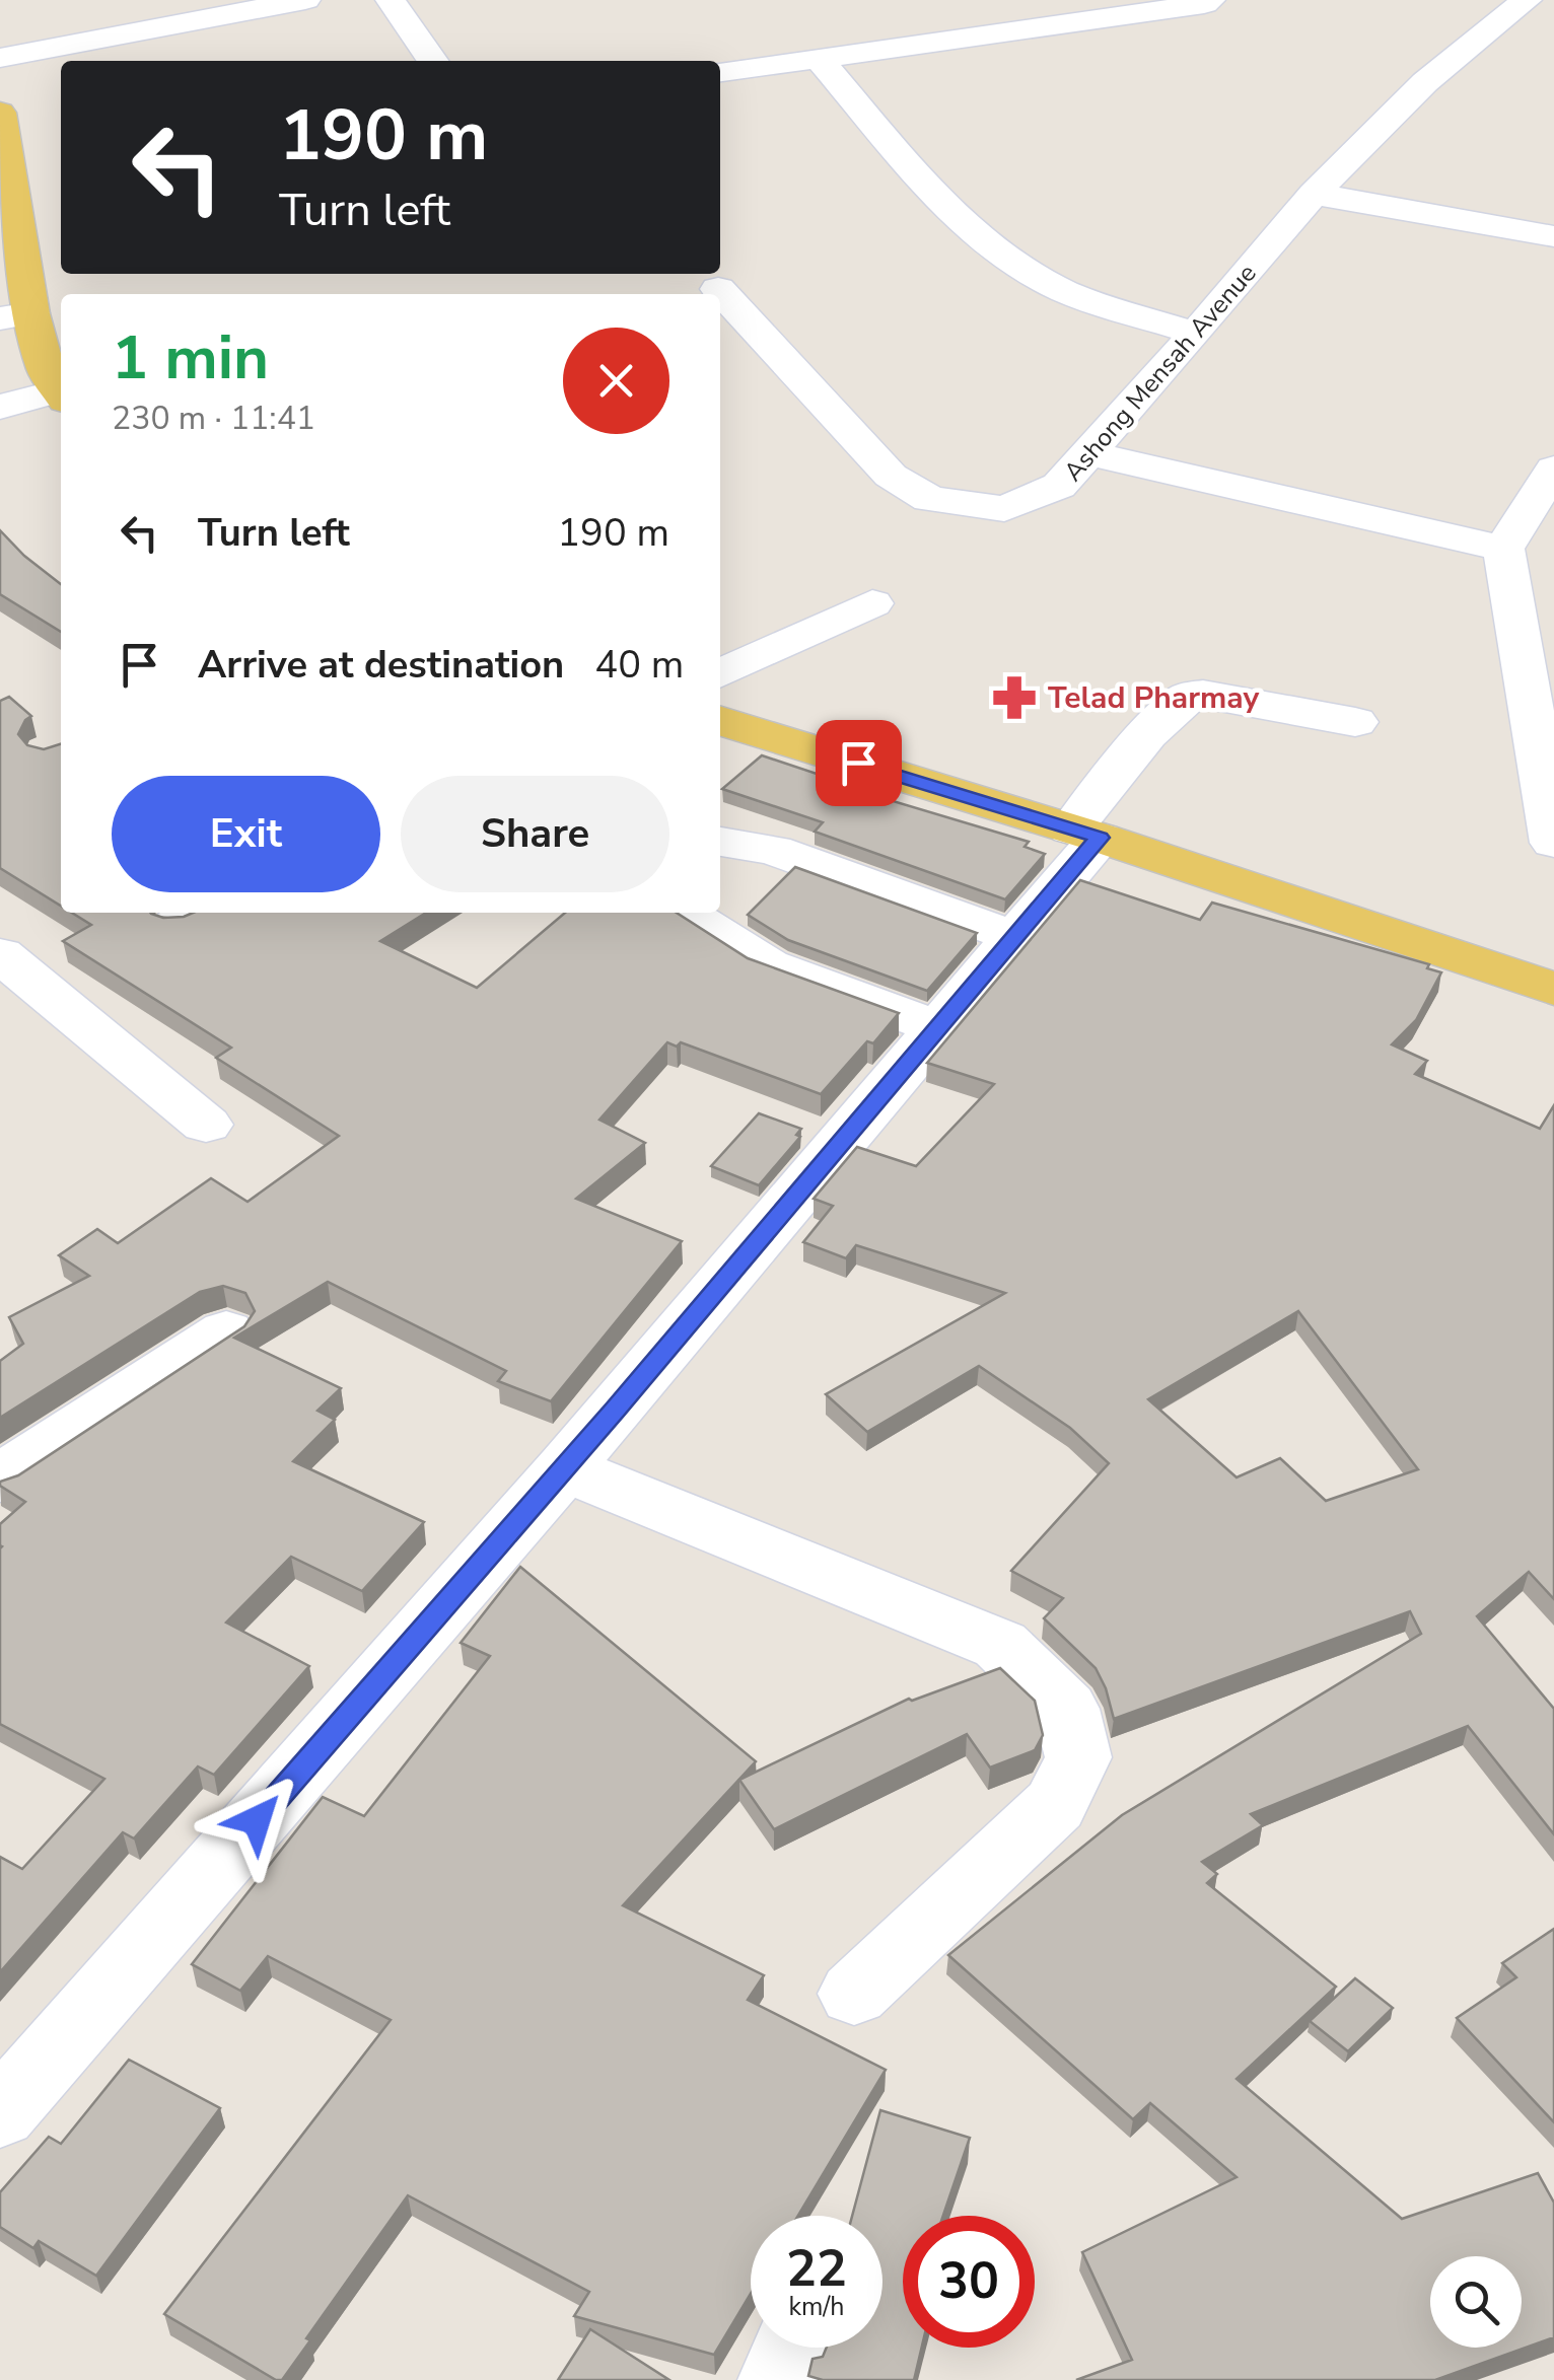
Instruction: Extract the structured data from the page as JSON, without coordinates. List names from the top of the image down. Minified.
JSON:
{"streets":{"street":["Ashong Mensah Avenue"]},"places":{"pharmacy":["Telad Pharmay"]},"page":{"turn":["190 m","Turn left"],"heading":["1 min","230 m · 11:41"],"list":[{"name":"Turn left","value":"190 m"},{"name":"Arrive at destination","value":"40 m"}],"buttons":["Exit","Share"],"speed":"22 km/h","limit":"30"}}
